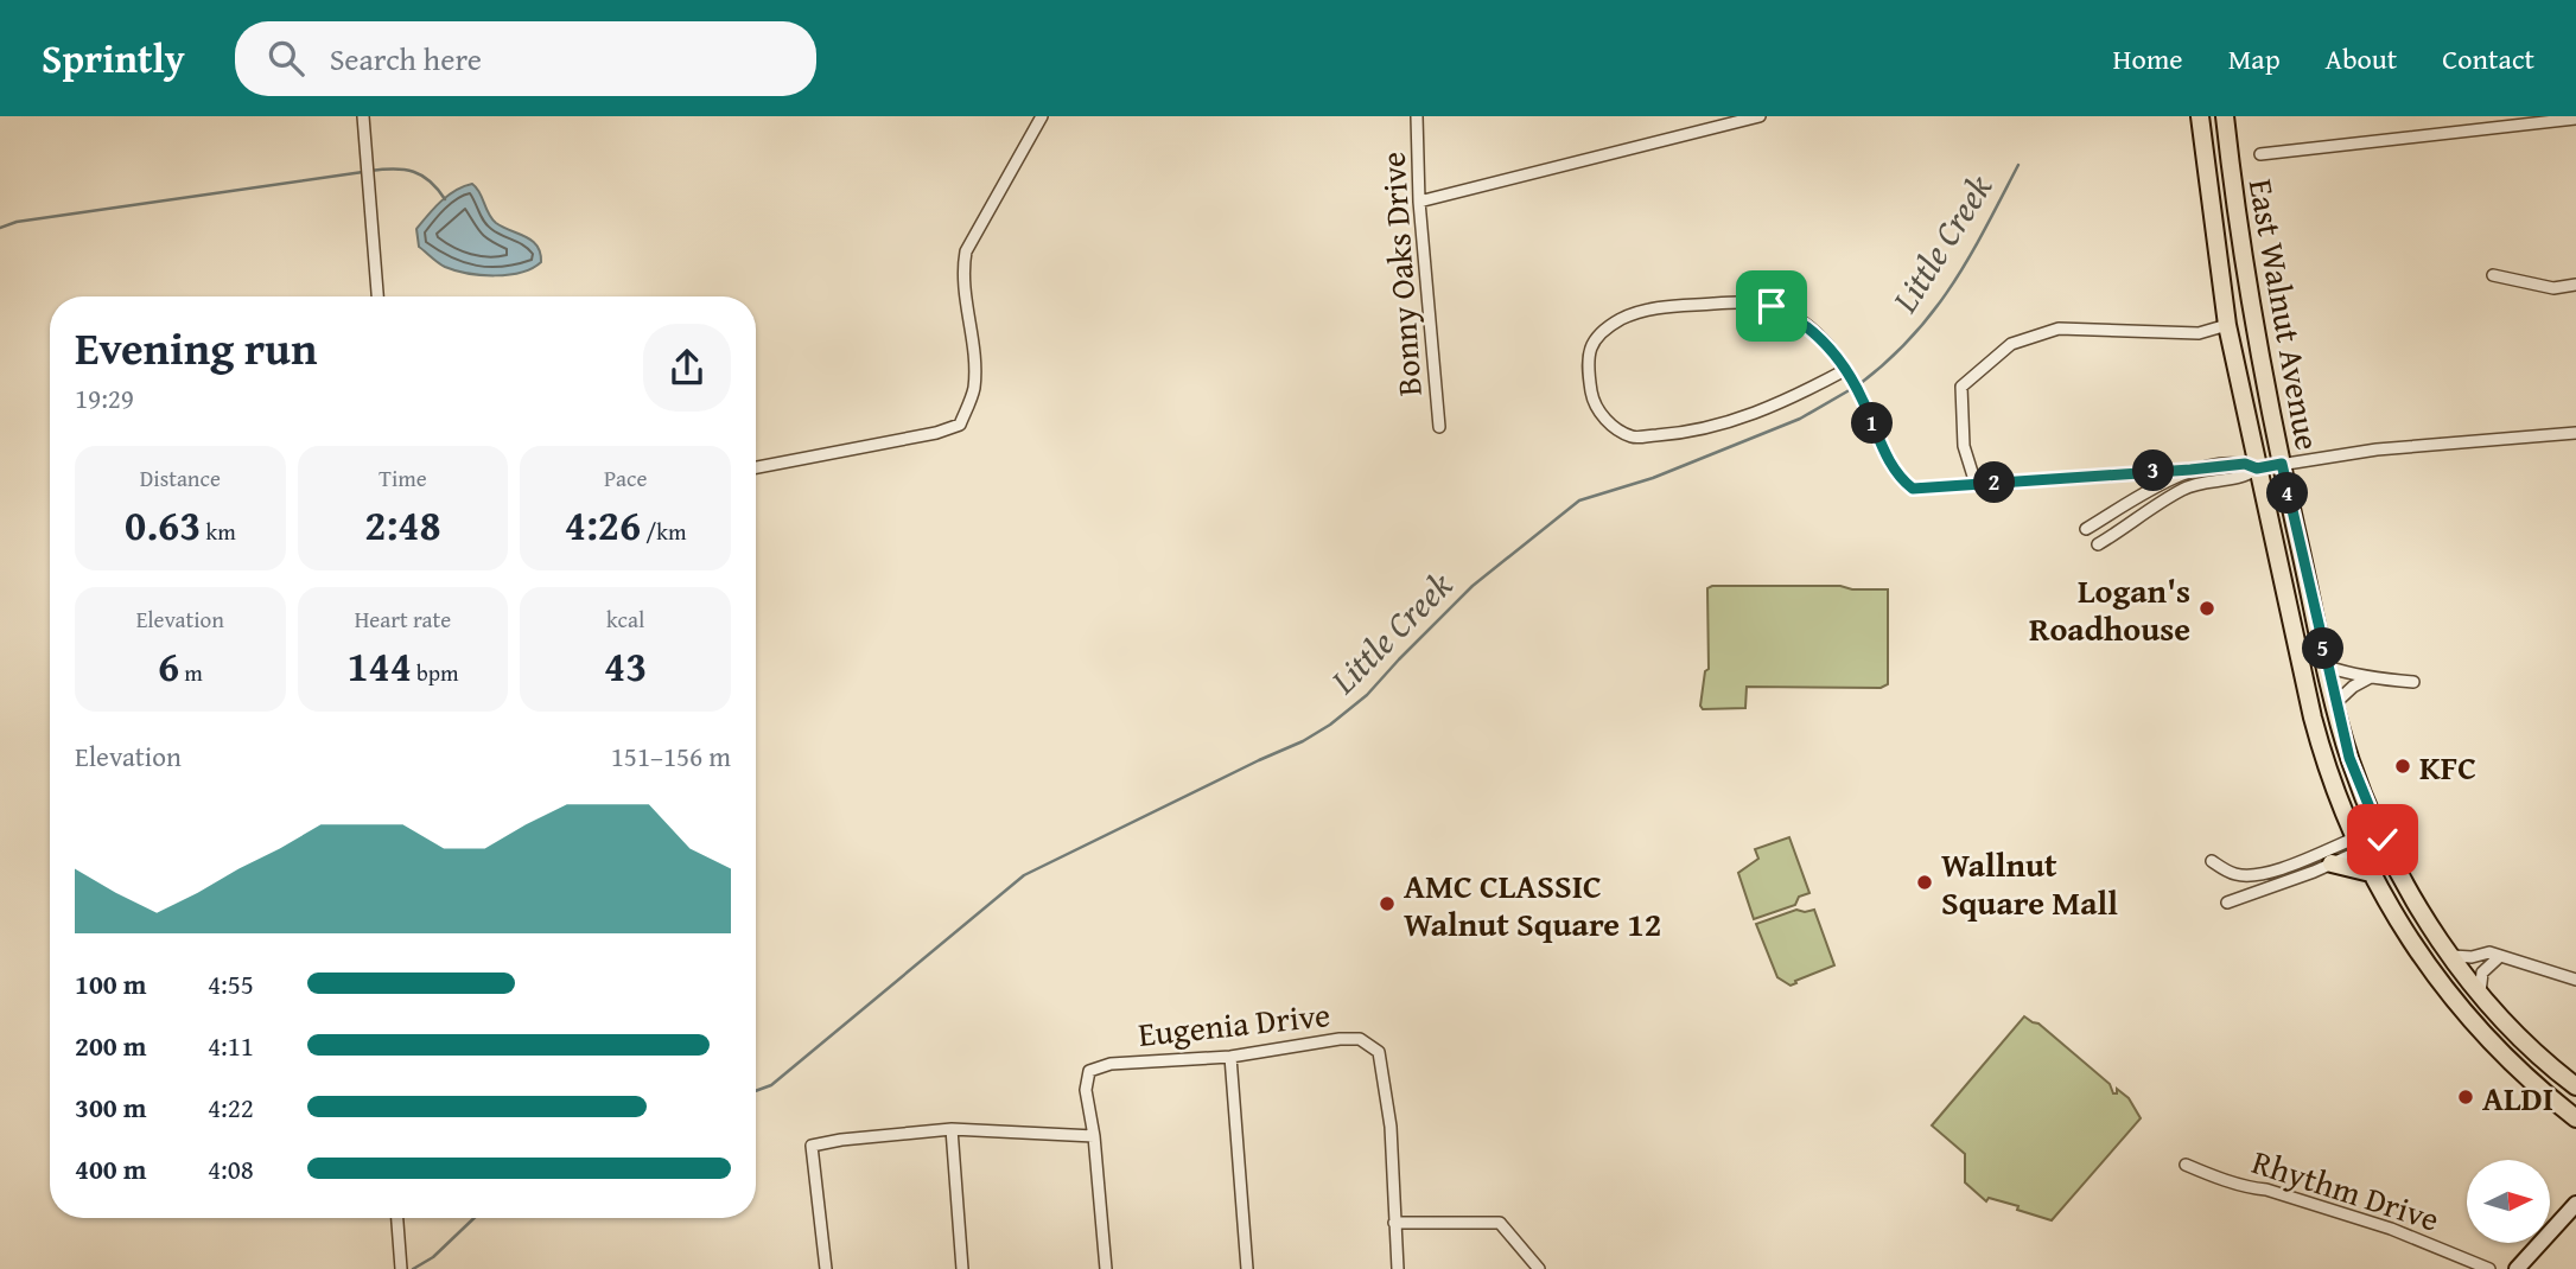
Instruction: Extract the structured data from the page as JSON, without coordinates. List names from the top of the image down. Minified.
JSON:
{"streets":{"main road":["East Walnut Avenue"],"street":["Bonny Oaks Drive","Eugenia Drive","Rhythm Drive"]},"water":["Little Creek"],"places":["Logan's Roadhouse","KFC","Wallnut Square Mall","AMC CLASSIC Walnut Square 12","ALDI"],"north":"right","page":{"header":"Sprintly","search":"Search here","nav":["Home","Map","About","Contact"],"heading":["Evening run","19:29"],"pins":["1","3","2","4","5"],"stats":[["Distance","0.63 km"],["Time","2:48"],["Pace","4:26 /km"],["Elevation","6 m"],["Heart rate","144 bpm"],["kcal","43"]],"chart":["Elevation","151–156 m"],"list":[{"name":"100 m","note":"4:55"},{"name":"200 m","note":"4:11"},{"name":"300 m","note":"4:22"},{"name":"400 m","note":"4:08"}]}}
